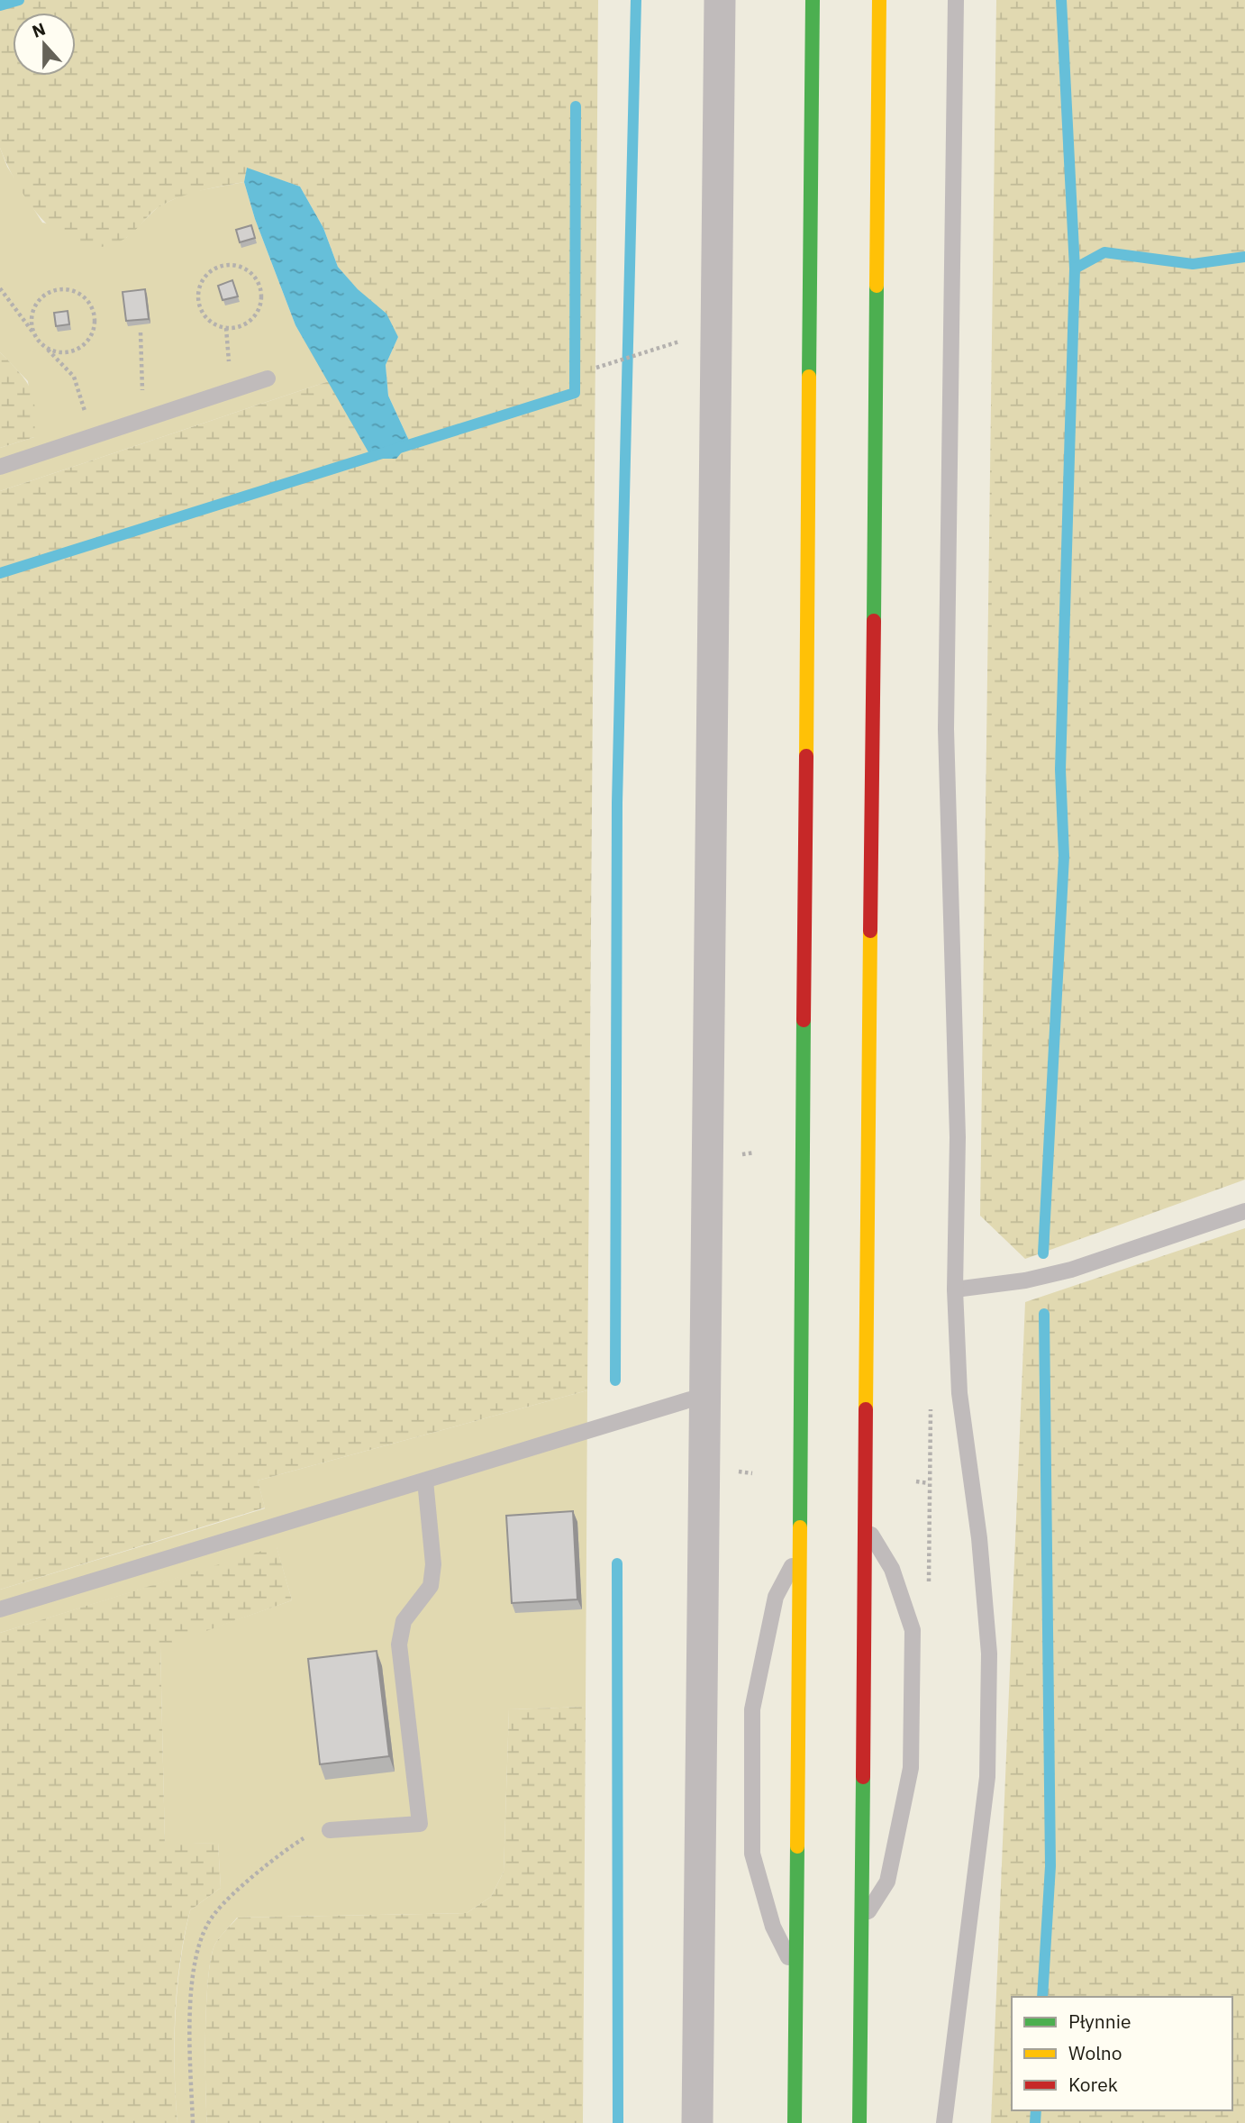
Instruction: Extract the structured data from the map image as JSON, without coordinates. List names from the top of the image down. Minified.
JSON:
{"legend":["Płynnie","Wolno","Korek"],"north":"top"}
